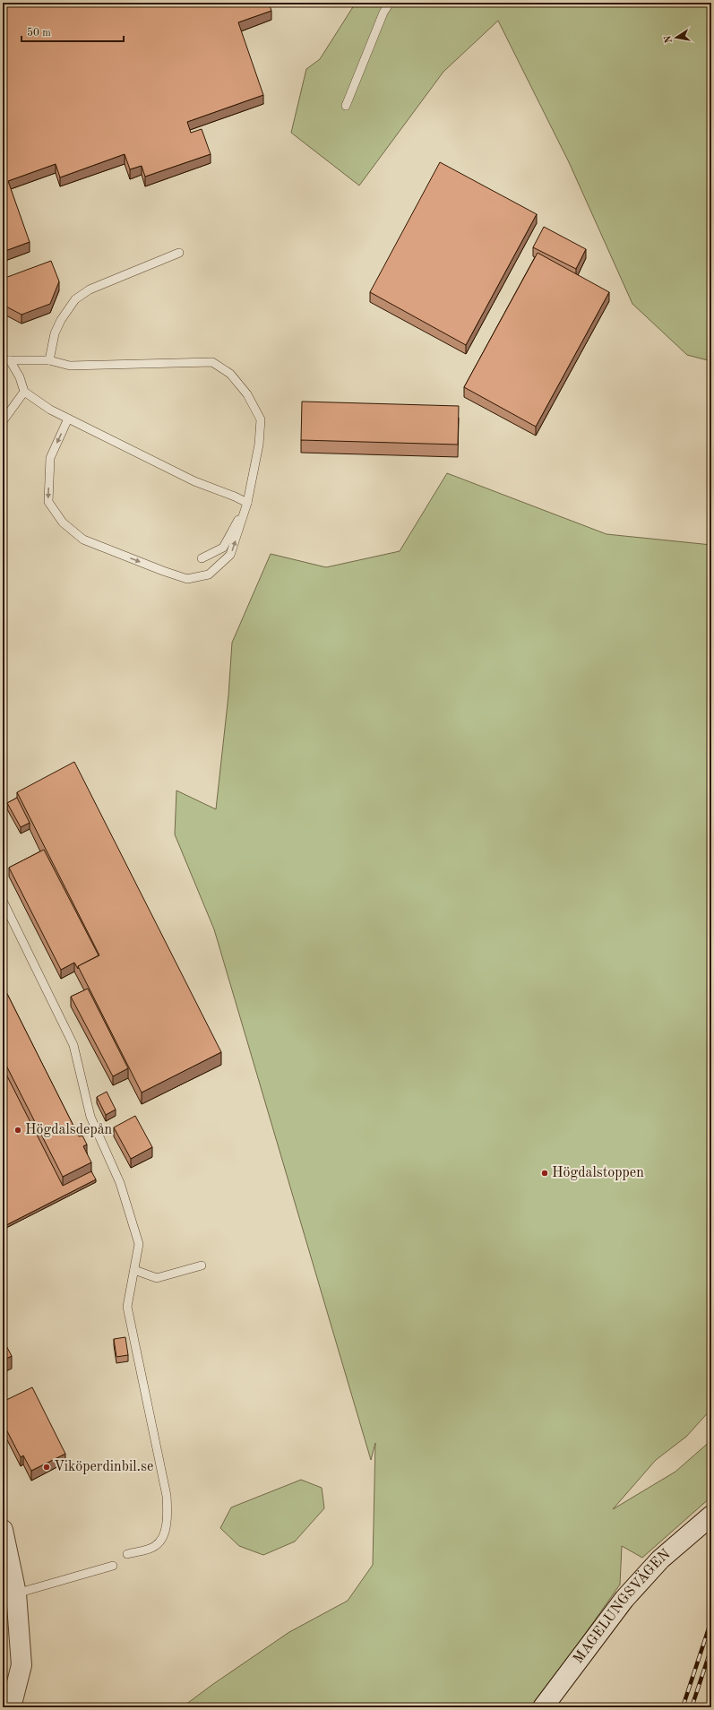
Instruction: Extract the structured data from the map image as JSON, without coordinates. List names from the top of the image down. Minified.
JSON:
{"streets":{"main road":["MAGELUNGSVÄGEN"]},"places":["Högdalsdepån","Högdalstoppen","Viköperdinbil.se"],"scale_bar":"50 m","north":"left"}
